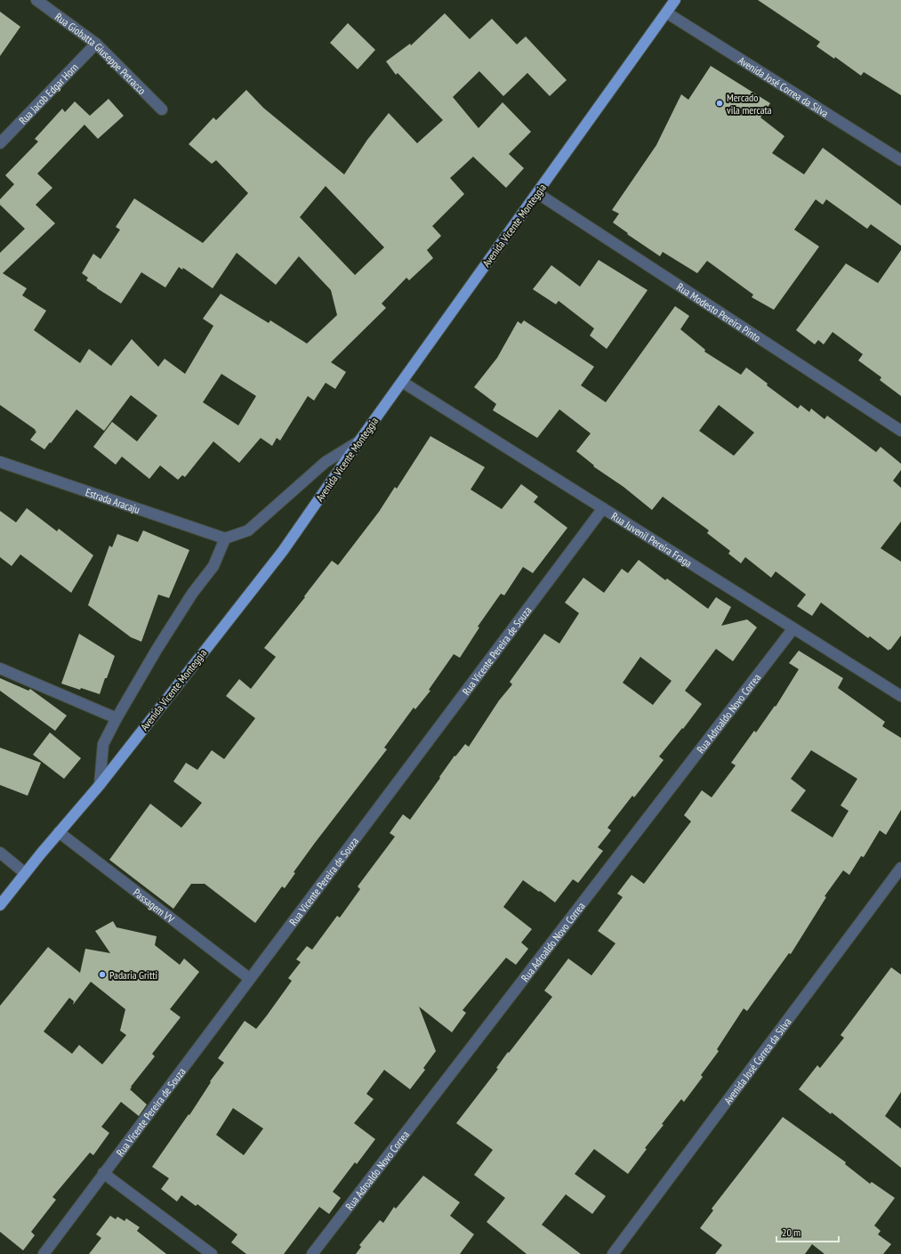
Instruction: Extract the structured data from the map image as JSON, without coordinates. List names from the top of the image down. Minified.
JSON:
{"streets":{"main road":["Avenida Vicente Monteggia"],"street":["Rua Giobatta Giuseppe Petracco","Avenida José Correa da Silva","Rua Jacob Edgar Horn","Rua Modesto Pereira Pinto","Estrada Aracaju","Rua Juvenil Pereira Fraga","Rua Vicente Pereira de Souza","Rua Adroaldo Novo Correa","Passagem VV"]},"crossings":[["Rua Giobatta Giuseppe Petracco","Rua Jacob Edgar Horn"],["Avenida José Correa da Silva","Avenida Vicente Monteggia"],["Avenida Vicente Monteggia","Rua Modesto Pereira Pinto"],["Avenida Vicente Monteggia","Rua Juvenil Pereira Fraga"],["Avenida Vicente Monteggia","Passagem VV"],["Rua Juvenil Pereira Fraga","Rua Vicente Pereira de Souza"],["Rua Juvenil Pereira Fraga","Rua Adroaldo Novo Correa"],["Rua Vicente Pereira de Souza","Passagem VV"]],"places":["Mercado vila mercata","Padaria Gritti"],"scale_bar":"20 m"}
